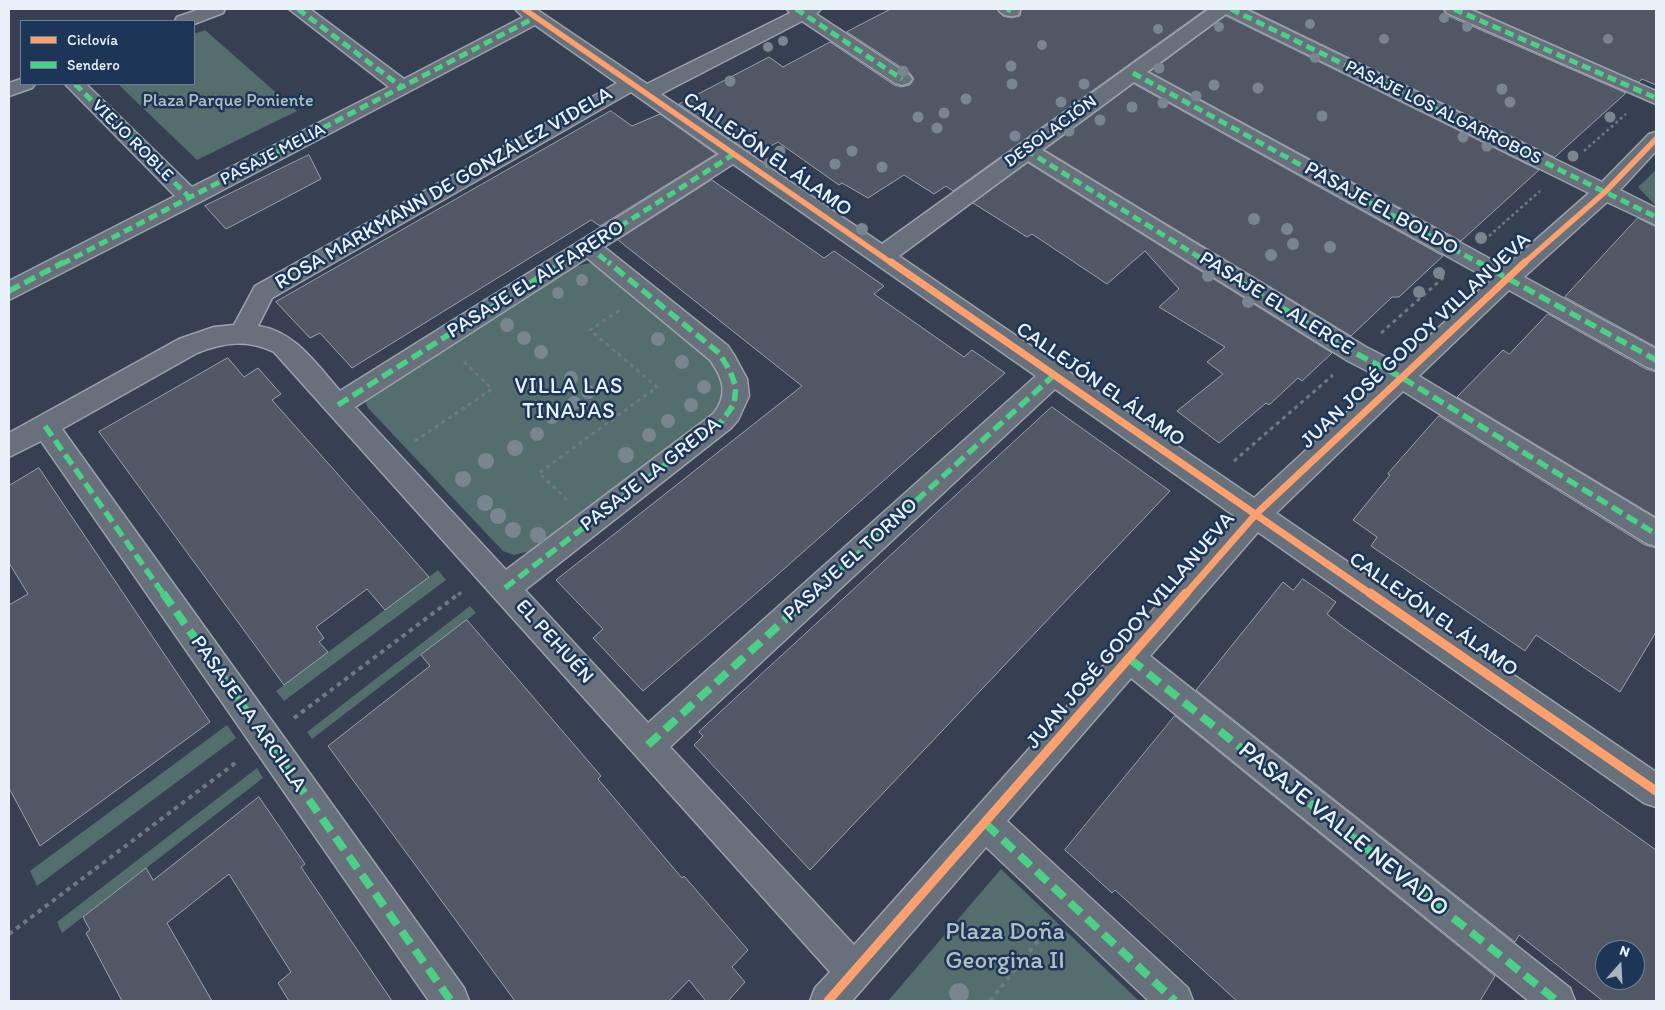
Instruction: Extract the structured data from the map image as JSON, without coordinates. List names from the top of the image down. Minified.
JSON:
{"streets":{"street":["PASAJE LOS ALGARROBOS","DESOLACIÓN","VIEJO ROBLE","PASAJE MELIA","CALLEJÓN EL ÁLAMO","ROSA MARKMANN DE GONZÁLEZ VIDELA","PASAJE EL BOLDO","PASAJE EL ALFARERO","PASAJE EL ALERCE","JUAN JOSÉ GODOY VILLANUEVA","PASAJE LA GREDA","PASAJE EL TORNO","EL PEHUÉN","PASAJE LA ARCILLA","PASAJE VALLE NEVADO"]},"crossings":[["PASAJE LOS ALGARROBOS","JUAN JOSÉ GODOY VILLANUEVA"],["DESOLACIÓN","CALLEJÓN EL ÁLAMO"],["DESOLACIÓN","PASAJE EL BOLDO"],["DESOLACIÓN","PASAJE EL ALERCE"],["VIEJO ROBLE","PASAJE MELIA"],["PASAJE MELIA","CALLEJÓN EL ÁLAMO"],["CALLEJÓN EL ÁLAMO","ROSA MARKMANN DE GONZÁLEZ VIDELA"],["CALLEJÓN EL ÁLAMO","PASAJE EL ALFARERO"],["CALLEJÓN EL ÁLAMO","JUAN JOSÉ GODOY VILLANUEVA"],["CALLEJÓN EL ÁLAMO","PASAJE EL TORNO"],["ROSA MARKMANN DE GONZÁLEZ VIDELA","EL PEHUÉN"],["PASAJE EL BOLDO","JUAN JOSÉ GODOY VILLANUEVA"],["PASAJE EL ALFARERO","PASAJE LA GREDA"],["PASAJE EL ALFARERO","EL PEHUÉN"],["PASAJE EL ALERCE","JUAN JOSÉ GODOY VILLANUEVA"],["JUAN JOSÉ GODOY VILLANUEVA","EL PEHUÉN"],["JUAN JOSÉ GODOY VILLANUEVA","PASAJE VALLE NEVADO"],["PASAJE LA GREDA","EL PEHUÉN"],["PASAJE EL TORNO","EL PEHUÉN"]],"districts":["VILLA LAS TINAJAS"],"parks":["Plaza Parque Poniente","Plaza Doña Georgina II"],"legend":["Ciclovía","Sendero"],"north":"top"}
